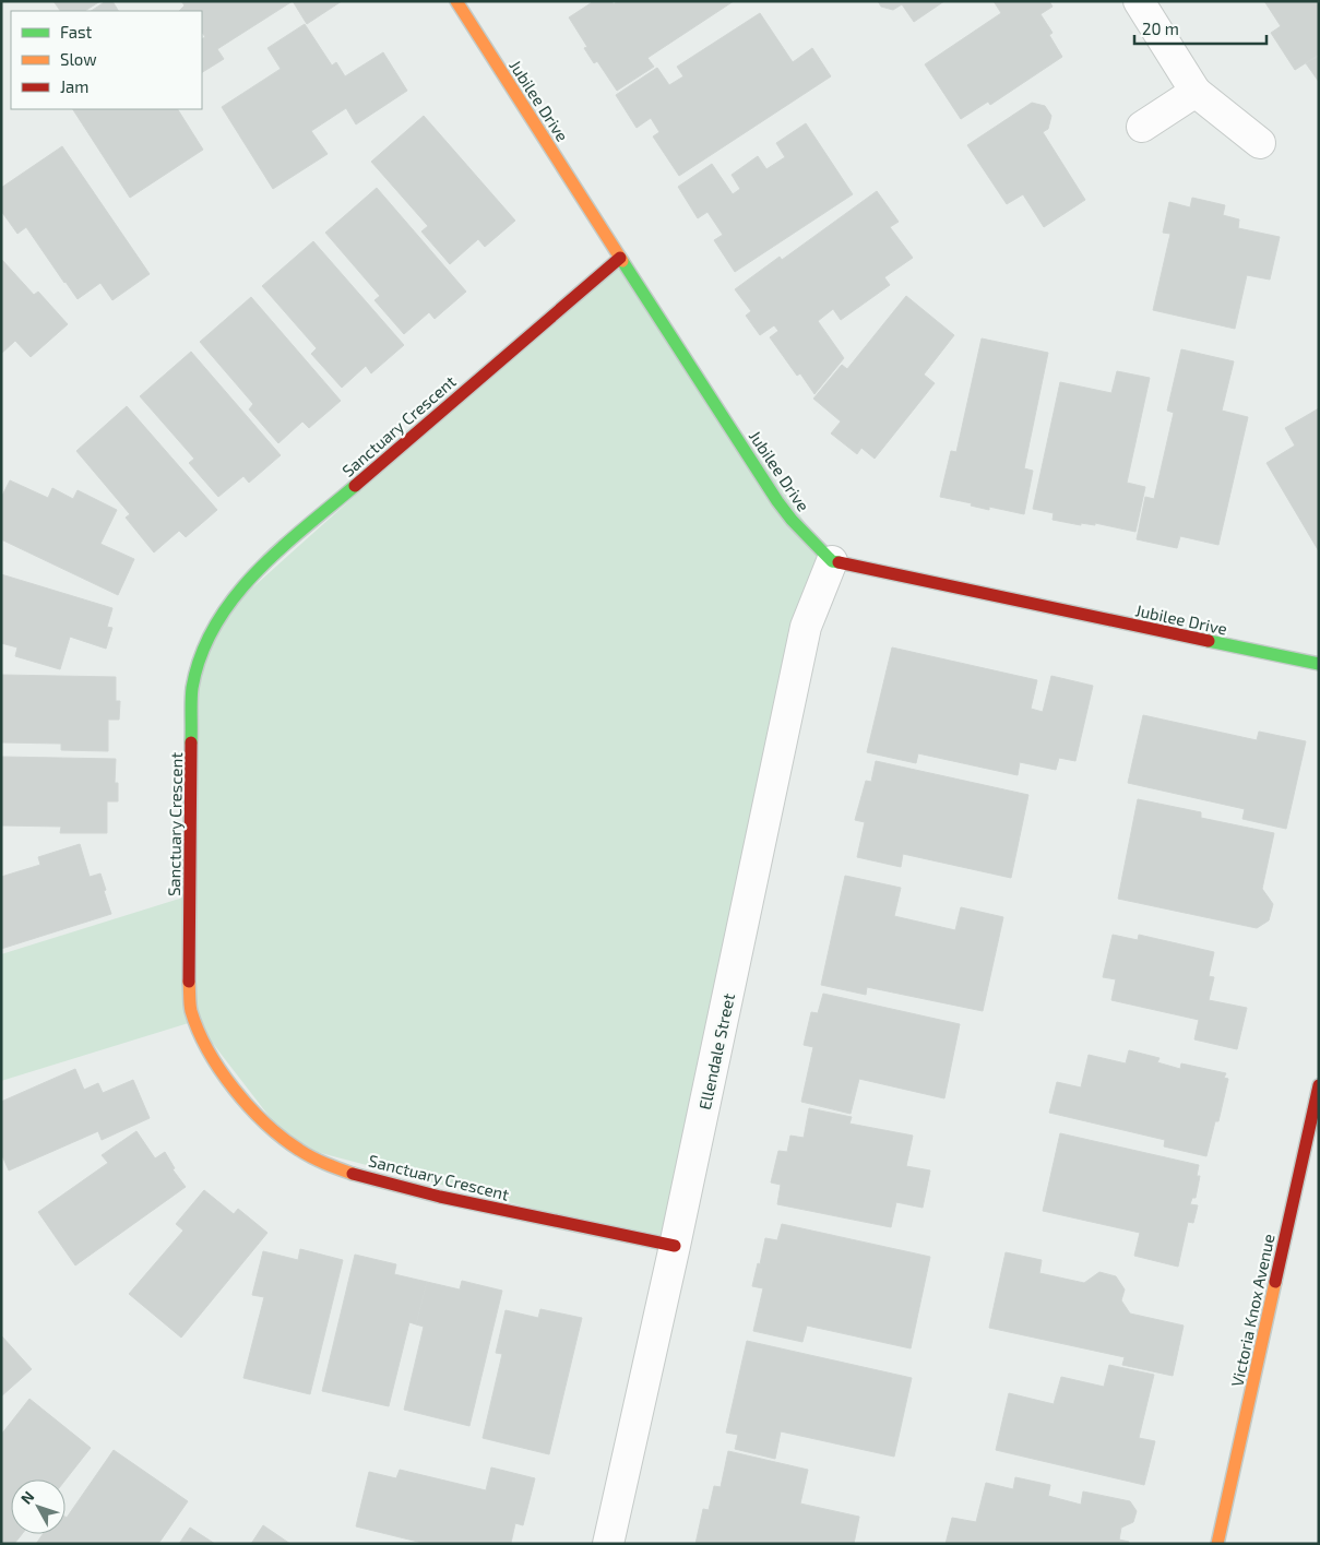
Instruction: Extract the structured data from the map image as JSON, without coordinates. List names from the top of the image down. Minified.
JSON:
{"streets":{"street":["Jubilee Drive","Sanctuary Crescent","Ellendale Street","Victoria Knox Avenue"]},"crossings":[["Jubilee Drive","Sanctuary Crescent"],["Jubilee Drive","Ellendale Street"],["Sanctuary Crescent","Ellendale Street"]],"legend":["Fast","Slow","Jam"],"scale_bar":"20 m","north":"top left"}
